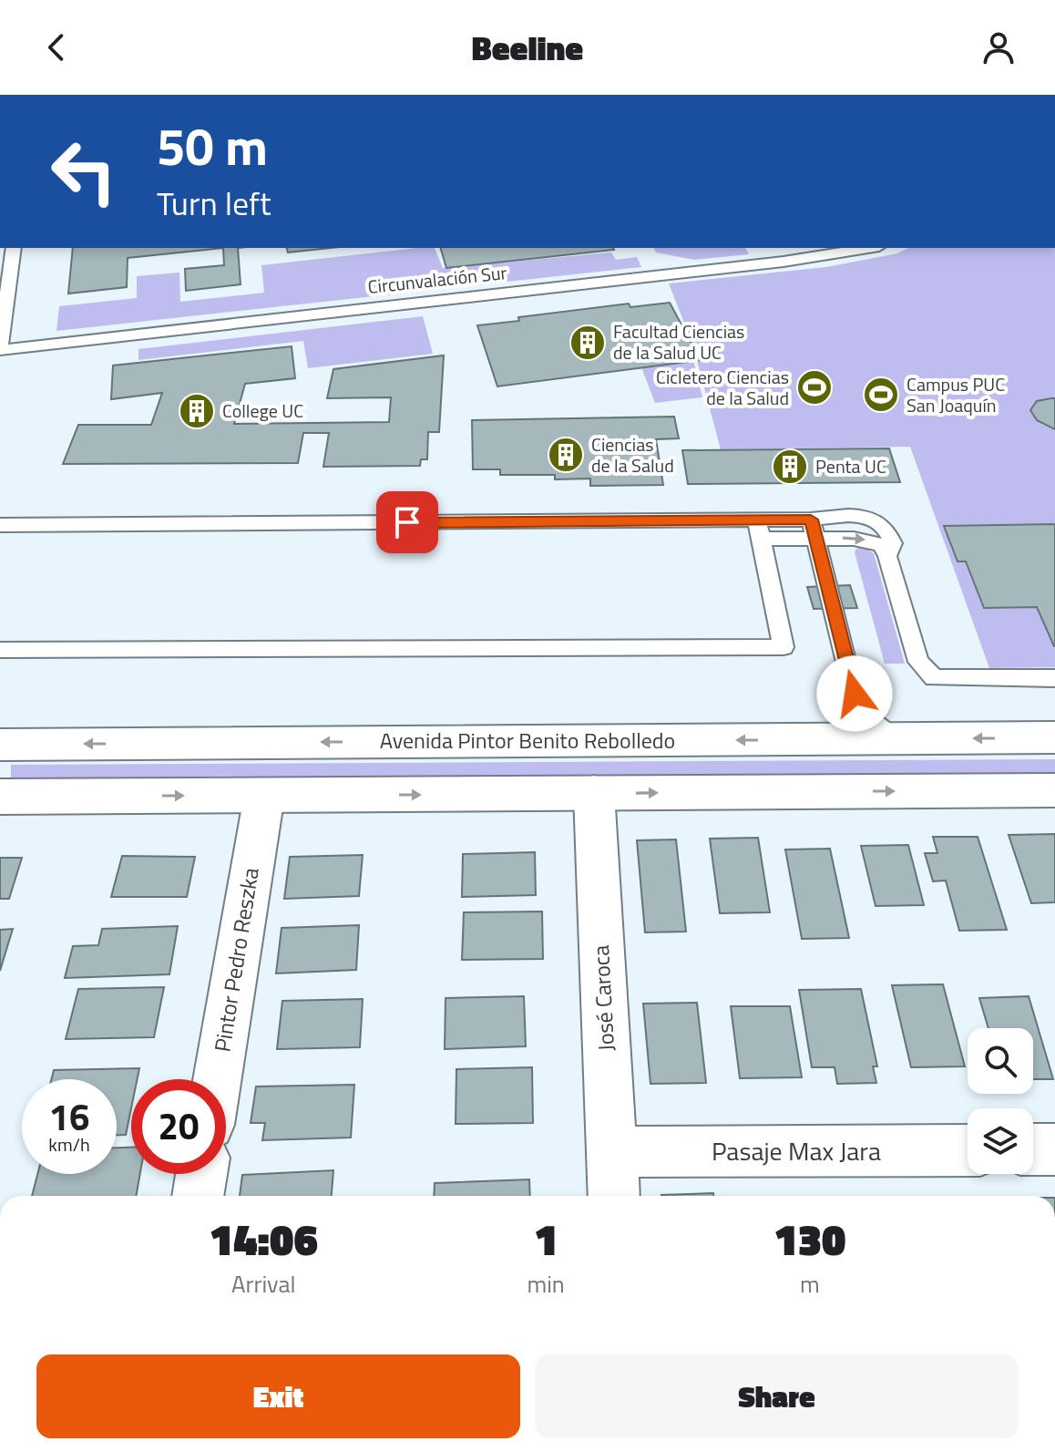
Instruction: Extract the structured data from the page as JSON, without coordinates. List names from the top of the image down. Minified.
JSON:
{"streets":{"street":["Avenida Pintor Benito Rebolledo","Pintor Pedro Reszka","José Caroca","Pasaje Max Jara"],"lane":["Circunvalación Sur"]},"crossings":[["José Caroca","Pasaje Max Jara"]],"places":{"building":["Facultad Ciencias de la Salud UC","College UC","Ciencias de la Salud","Penta UC"],"sports":["Cicletero Ciencias de la Salud","Campus PUC San Joaquín"]},"page":{"header":"Beeline","turn":["50 m","Turn left"],"speed":"16 km/h","limit":"20","eta":["14:06","Arrival","1","min","130","m"],"buttons":["Exit","Share"]}}
